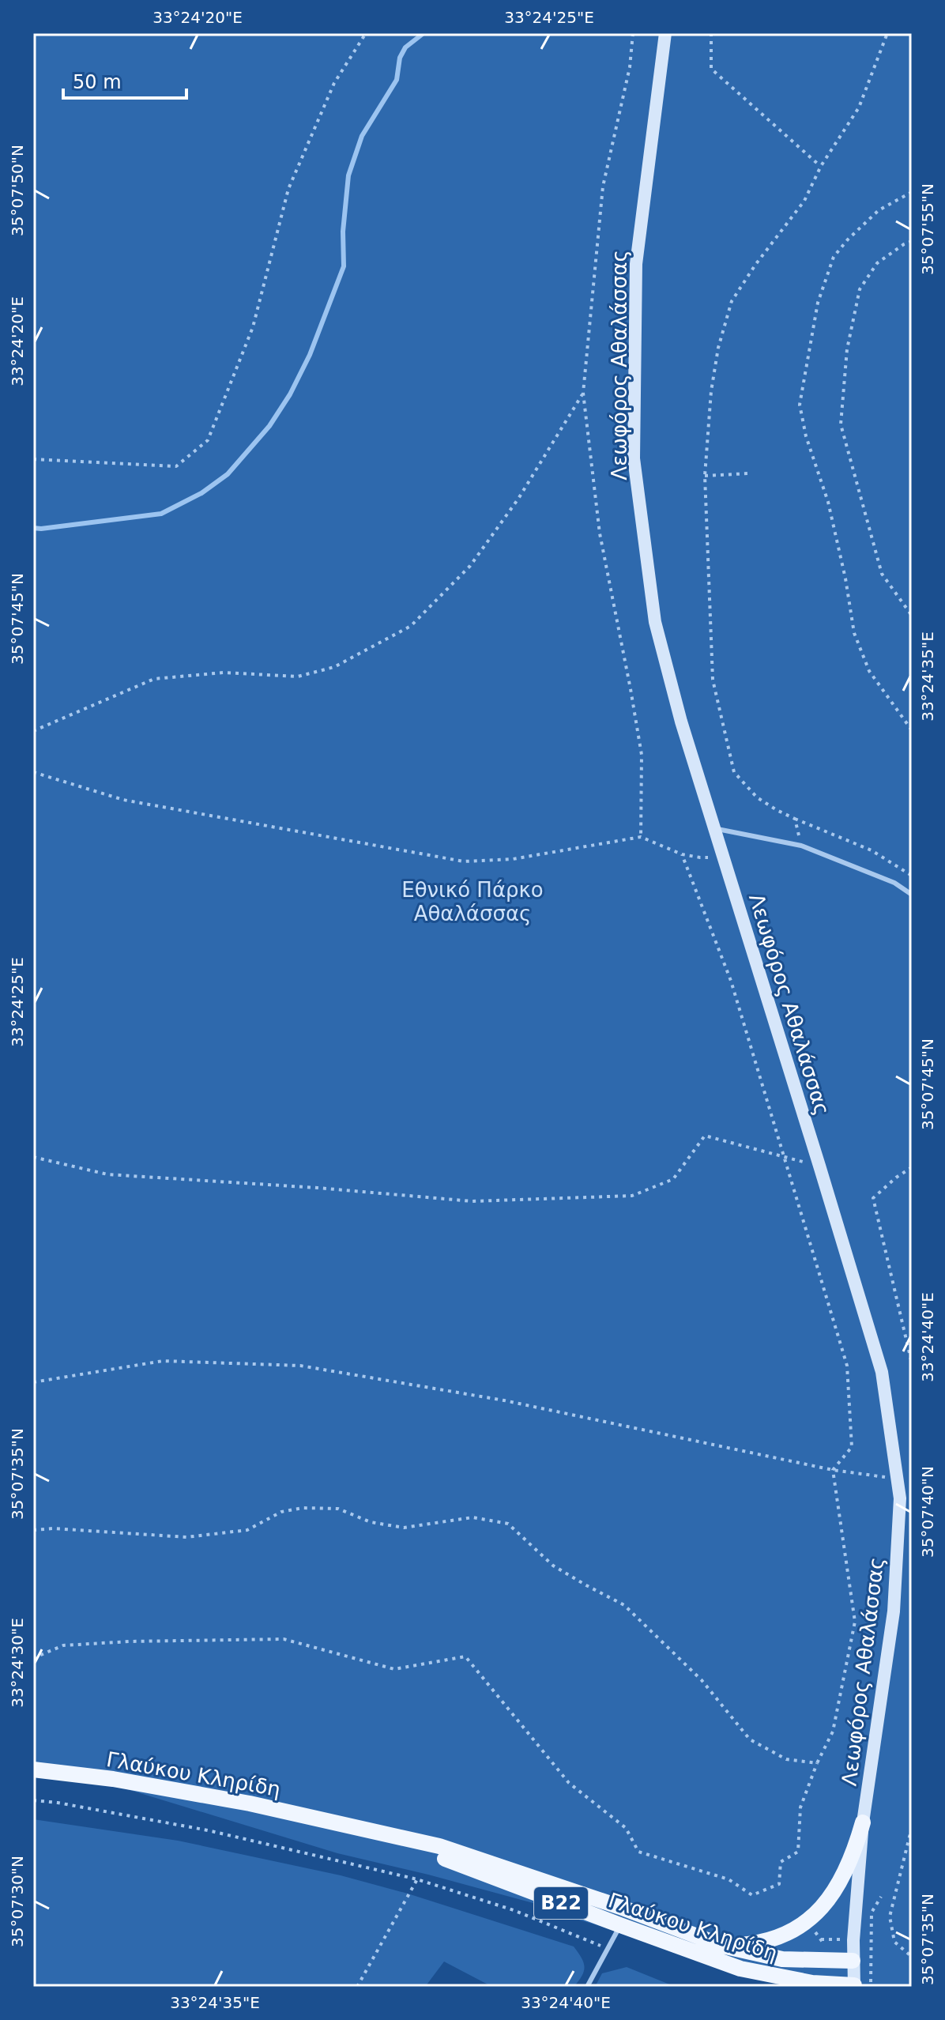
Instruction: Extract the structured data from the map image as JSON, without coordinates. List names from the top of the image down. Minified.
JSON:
{"streets":{"main road":["Λεωφόρος Αθαλάσσας","Γλαύκου Κληρίδη","B22"]},"crossings":[["Λεωφόρος Αθαλάσσας","Γλαύκου Κληρίδη"]],"parks":["Εθνικό Πάρκο Αθαλάσσας"],"scale_bar":"50 m","coordinates":["33°24'20\"E","33°24'25\"E","35°07'50\"N","35°07'55\"N","35°07'45\"N","33°24'35\"E","33°24'40\"E","35°07'35\"N","35°07'40\"N","33°24'30\"E","35°07'30\"N"]}
